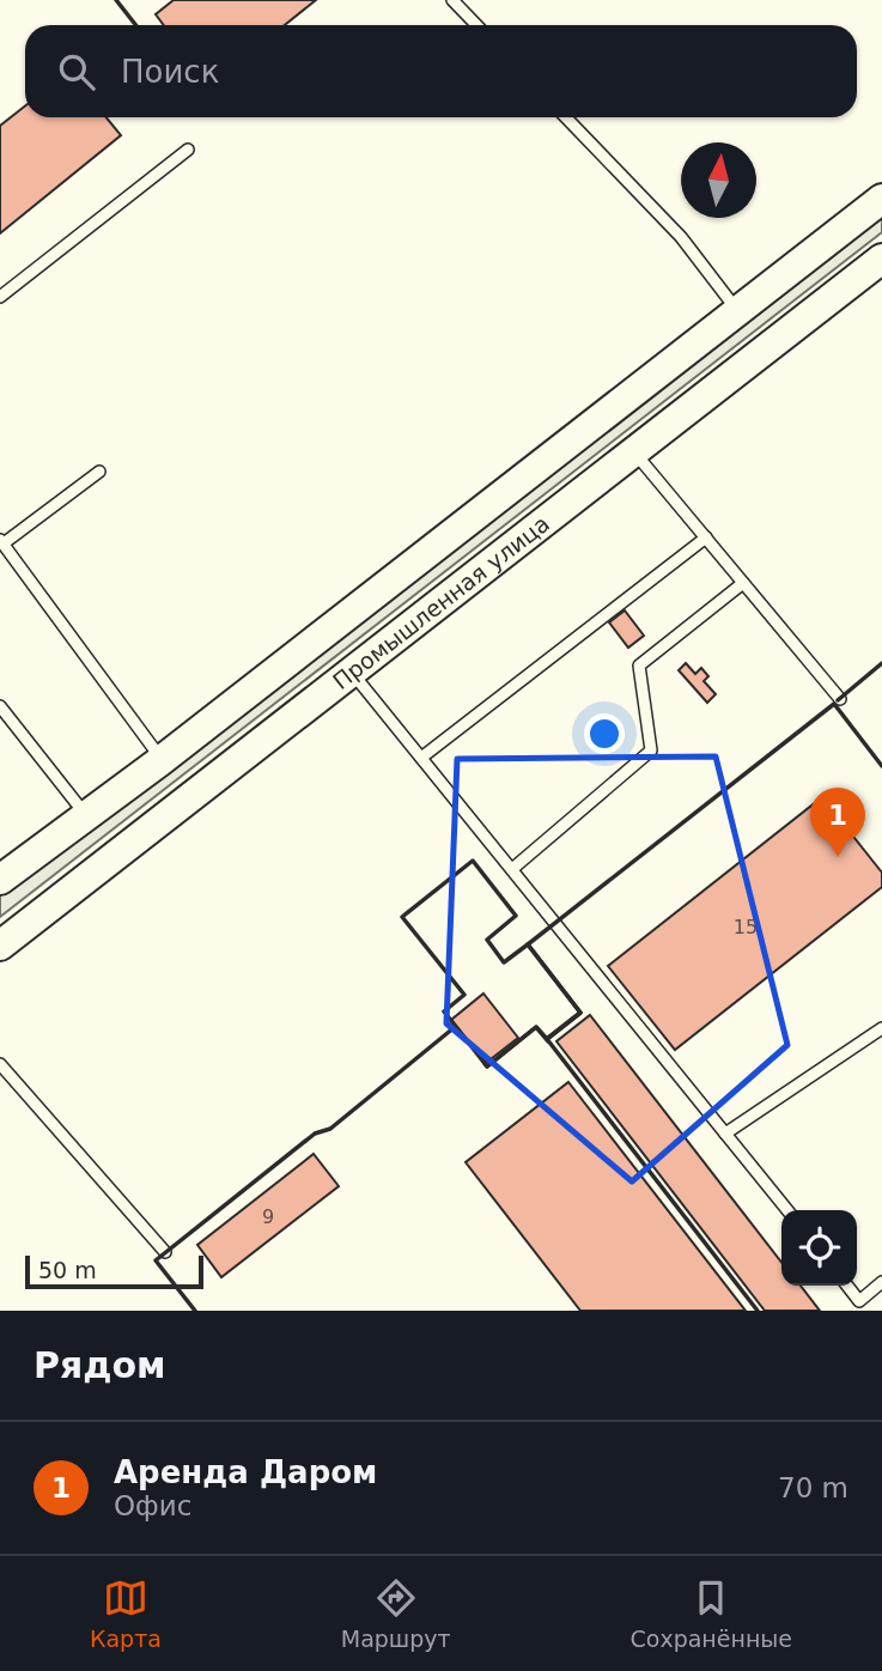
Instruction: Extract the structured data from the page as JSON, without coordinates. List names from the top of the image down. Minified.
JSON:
{"streets":{"main road":["Промышленная улица"]},"house_numbers":["15","9"],"scale_bar":"50 m","north":"top","page":{"search":"Поиск","pins":"1","scale":"50 m","heading":"Рядом","list":[{"mark":"1","name":"Аренда Даром","note":"Офис","value":"70 m"}],"nav":["Карта","Маршрут","Сохранённые"]}}
